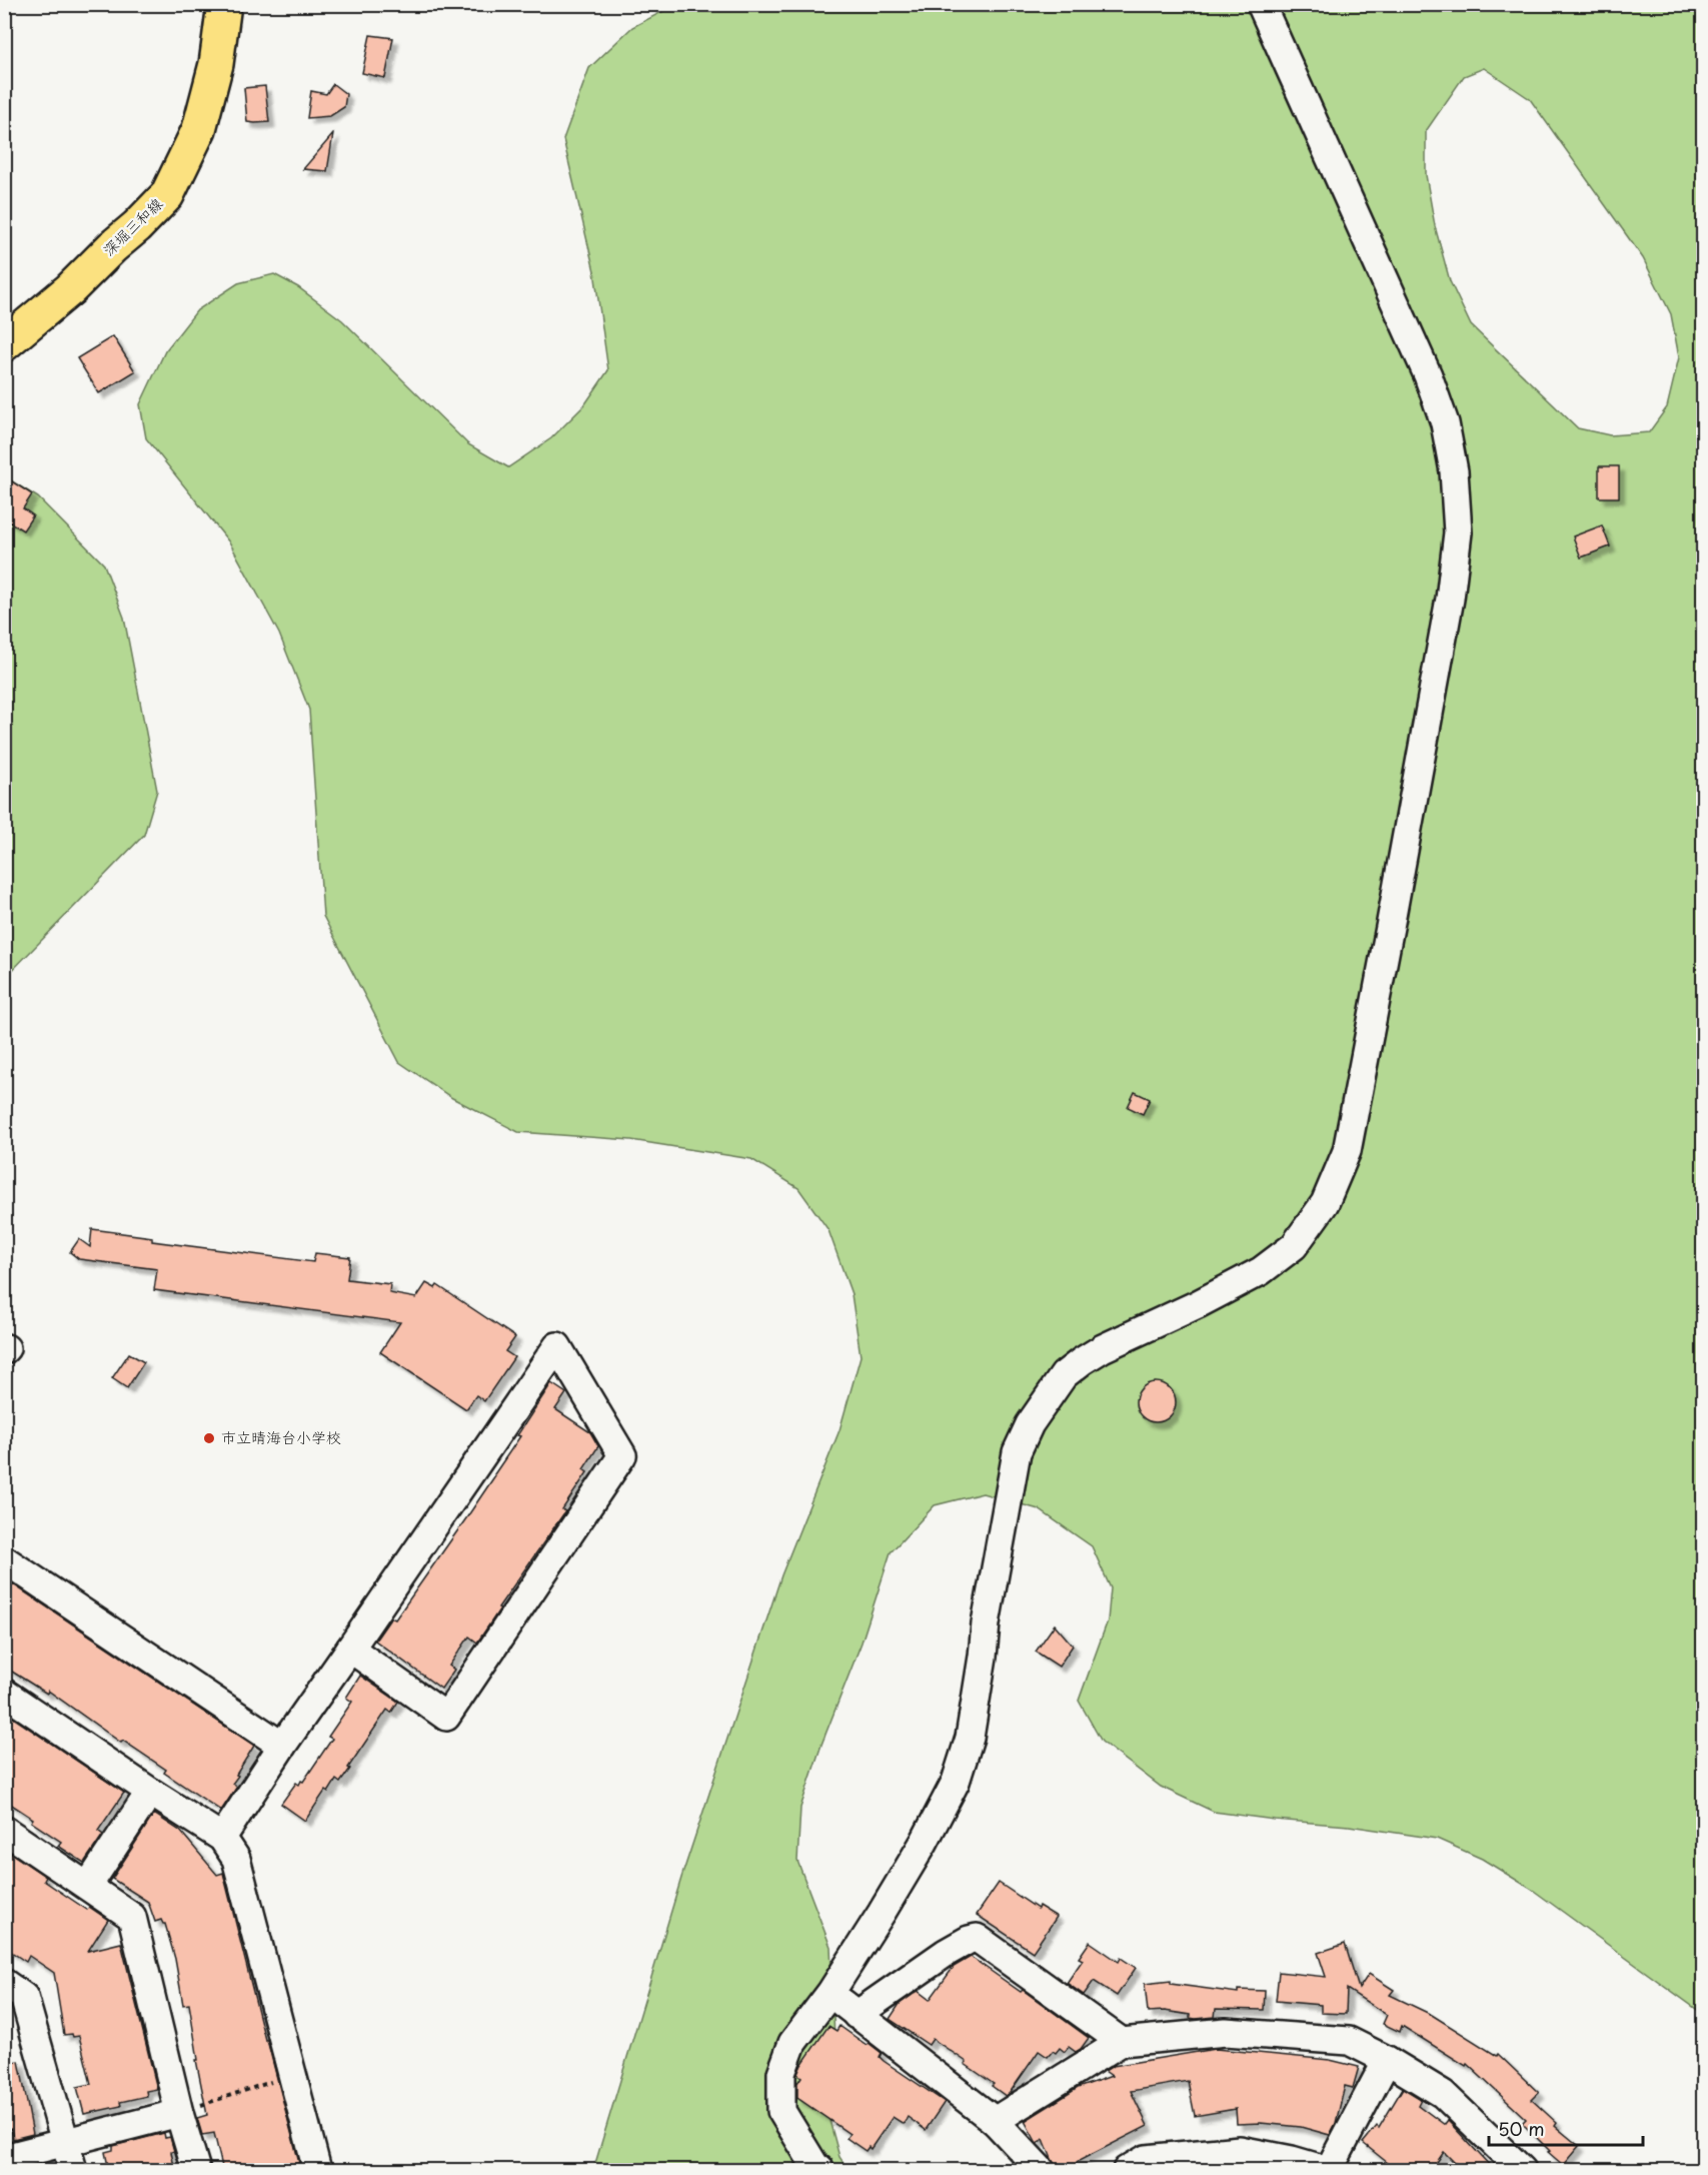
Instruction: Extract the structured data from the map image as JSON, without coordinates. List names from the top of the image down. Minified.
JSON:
{"streets":{"main road":["深堀三和線"]},"places":["市立晴海台小学校"],"scale_bar":"50 m"}
